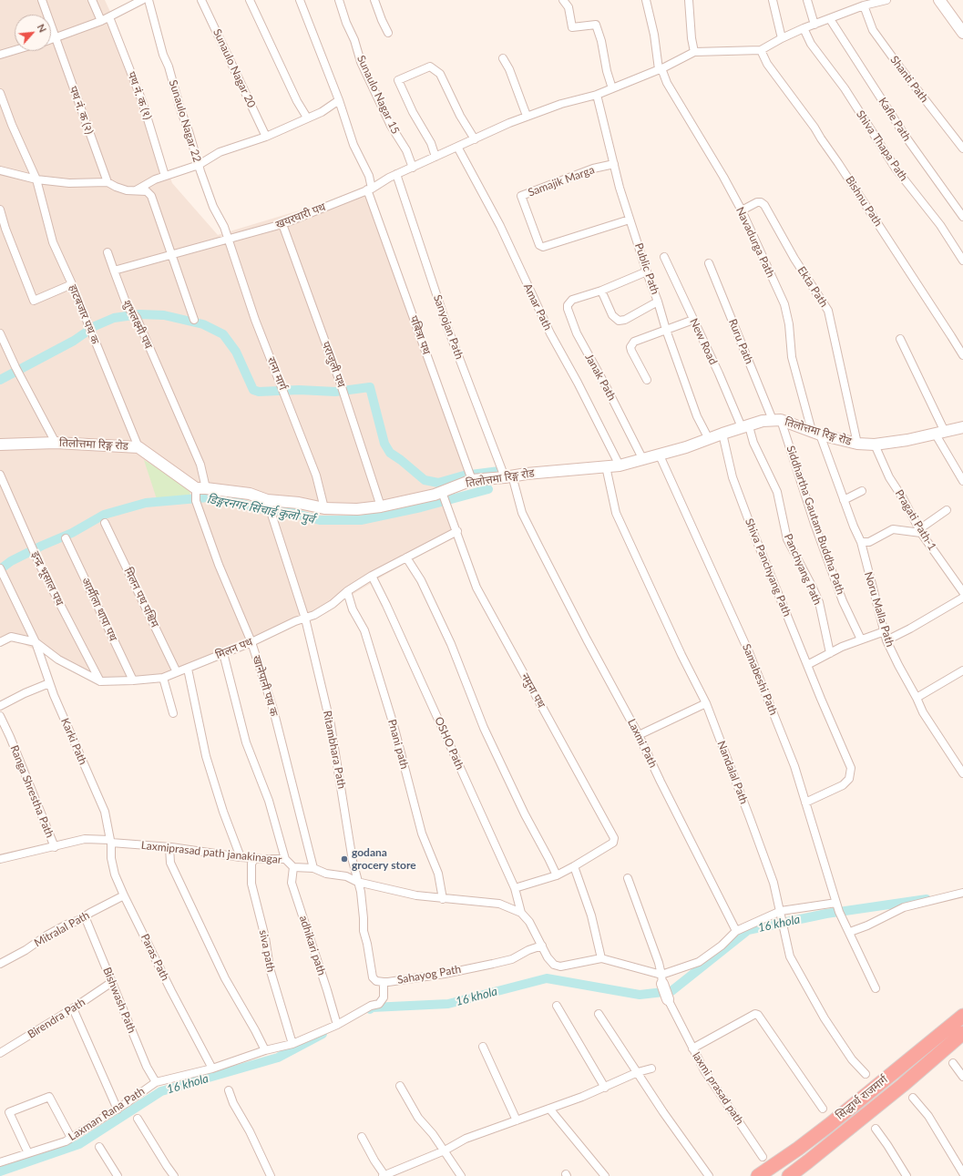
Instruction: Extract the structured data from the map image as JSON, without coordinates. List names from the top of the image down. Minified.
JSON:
{"streets":{"highway":["सिद्धार्थ राजमार्ग"],"street":["Sunaulo Nagar 20","Shanti Path","Sunaulo Nagar 15","पथ नं. क (१)","पथ नं. क (२)","Kafle Path","Sunaulo Nagar 22","Shiva Thapa Path","Samajik Marga","Bishnu Path","खयरघारी पथ","Navadurga Path","Public Path","Ekta Path","Amar Path","हाटबजार पथ क","शुभलक्ष्मी पथ","Sanyojan Path","पबित्रा पथ","New Road","Ruru Path","पराजुली पथ","राना मार्ग","Janak Path","तिलोत्तमा रिङ्ग रोड","Siddhartha Gautam Buddha Path","Pragati Path-1","Shiva Panchyang Path","Panchyang Path","इन्द्र भूसाल पथ","मिलन पथ पश्चिम","आर्मीला थापा पथ","Noru Malla Path","मिलन पथ","Samabeshi Path","खानेपानी पथ क","नमुना पथ","Karki Path","OSHO Path","Laxmi Path","Pnani path","Ritambhara Path","Nandalal Path","Ranga Shrestha Path","Laxmiprasad path janakinagar","Mitralal Path","adhikari path","siva path","Paras Path","Sahayog Path","Bishwash Path","Birendra Path","laxmi prasad path","Laxman Rana Path"]},"crossings":[["Sunaulo Nagar 15","खयरघारी पथ"],["Sunaulo Nagar 22","खयरघारी पथ"],["Sunaulo Nagar 22","राना मार्ग"],["Samajik Marga","Public Path"],["खयरघारी पथ","Navadurga Path"],["खयरघारी पथ","Public Path"],["खयरघारी पथ","Amar Path"],["खयरघारी पथ","Sanyojan Path"],["खयरघारी पथ","पबित्रा पथ"],["खयरघारी पथ","पराजुली पथ"],["खयरघारी पथ","राना मार्ग"],["Navadurga Path","Ekta Path"],["Navadurga Path","तिलोत्तमा रिङ्ग रोड"],["Navadurga Path","Noru Malla Path"],["Public Path","तिलोत्तमा रिङ्ग रोड"],["Ekta Path","तिलोत्तमा रिङ्ग रोड"],["Amar Path","तिलोत्तमा रिङ्ग रोड"],["हाटबजार पथ क","तिलोत्तमा रिङ्ग रोड"],["शुभलक्ष्मी पथ","तिलोत्तमा रिङ्ग रोड"],["शुभलक्ष्मी पथ","खानेपानी पथ क"],["Sanyojan Path","तिलोत्तमा रिङ्ग रोड"],["Sanyojan Path","Laxmi Path"],["पबित्रा पथ","तिलोत्तमा रिङ्ग रोड"],["New Road","तिलोत्तमा रिङ्ग रोड"],["New Road","Panchyang Path"],["Ruru Path","तिलोत्तमा रिङ्ग रोड"],["Ruru Path","Siddhartha Gautam Buddha Path"],["पराजुली पथ","तिलोत्तमा रिङ्ग रोड"],["राना मार्ग","तिलोत्तमा रिङ्ग रोड"],["Janak Path","तिलोत्तमा रिङ्ग रोड"],["तिलोत्तमा रिङ्ग रोड","Siddhartha Gautam Buddha Path"],["तिलोत्तमा रिङ्ग रोड","Pragati Path-1"],["तिलोत्तमा रिङ्ग रोड","Shiva Panchyang Path"],["तिलोत्तमा रिङ्ग रोड","Panchyang Path"],["तिलोत्तमा रिङ्ग रोड","Noru Malla Path"],["तिलोत्तमा रिङ्ग रोड","Samabeshi Path"],["तिलोत्तमा रिङ्ग रोड","खानेपानी पथ क"],["तिलोत्तमा रिङ्ग रोड","नमुना पथ"],["तिलोत्तमा रिङ्ग रोड","Laxmi Path"],["तिलोत्तमा रिङ्ग रोड","Ritambhara Path"],["तिलोत्तमा रिङ्ग रोड","Nandalal Path"],["Shiva Panchyang Path","Samabeshi Path"],["इन्द्र भूसाल पथ","मिलन पथ"],["मिलन पथ पश्चिम","मिलन पथ"],["आर्मीला थापा पथ","मिलन पथ"],["मिलन पथ","खानेपानी पथ क"],["मिलन पथ","नमुना पथ"],["मिलन पथ","Karki Path"],["मिलन पथ","OSHO Path"],["मिलन पथ","Pnani path"],["मिलन पथ","Ritambhara Path"],["खानेपानी पथ क","Laxmiprasad path janakinagar"],["नमुना पथ","OSHO Path"],["Karki Path","Laxmiprasad path janakinagar"],["Karki Path","Paras Path"],["OSHO Path","Laxmiprasad path janakinagar"],["Pnani path","Laxmiprasad path janakinagar"],["Ritambhara Path","Laxmiprasad path janakinagar"],["Ritambhara Path","Sahayog Path"],["Ranga Shrestha Path","Laxmiprasad path janakinagar"],["Laxmiprasad path janakinagar","adhikari path"],["Laxmiprasad path janakinagar","siva path"],["Laxmiprasad path janakinagar","Paras Path"],["Laxmiprasad path janakinagar","Sahayog Path"],["Mitralal Path","Paras Path"],["Mitralal Path","Bishwash Path"],["adhikari path","Sahayog Path"],["adhikari path","Laxman Rana Path"],["siva path","Laxman Rana Path"],["Paras Path","Laxman Rana Path"],["Sahayog Path","Laxman Rana Path"],["Bishwash Path","Birendra Path"],["Bishwash Path","Laxman Rana Path"]],"water":["डिङ्गरनगर सिंचाई कुलो पुर्व","16 khola"],"places":["godana grocery store"],"north":"top right"}
